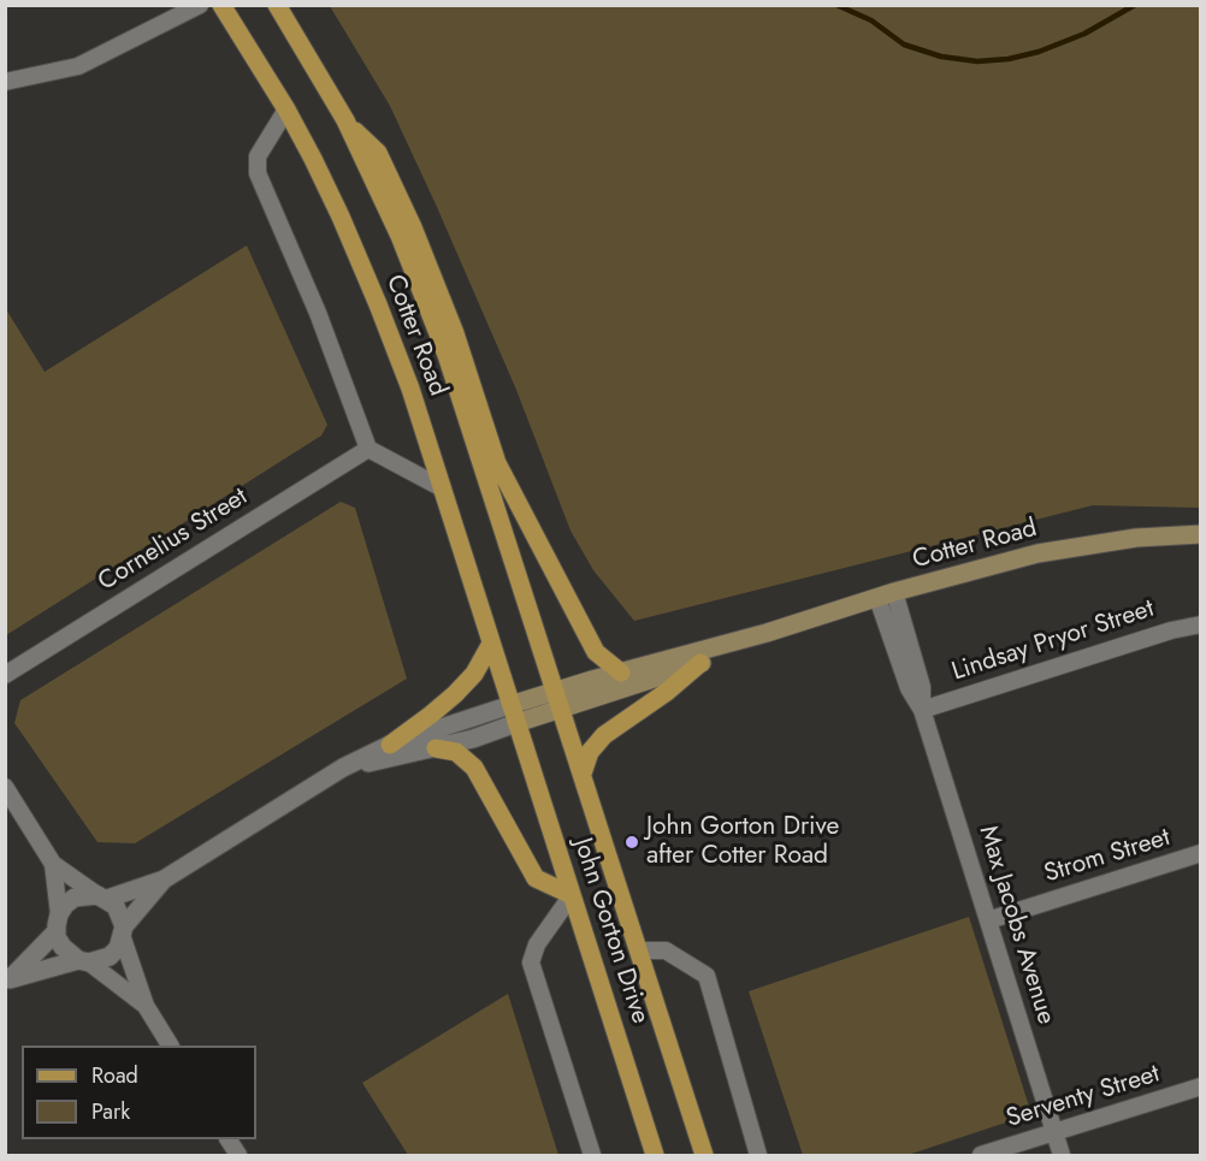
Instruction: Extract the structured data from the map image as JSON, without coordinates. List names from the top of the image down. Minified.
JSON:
{"streets":{"main road":["Cotter Road","John Gorton Drive"],"street":["Cornelius Street","Lindsay Pryor Street","Strom Street","Max Jacobs Avenue","Serventy Street"]},"crossings":[["Cotter Road","Max Jacobs Avenue"],["Cotter Road","John Gorton Drive"],["Lindsay Pryor Street","Max Jacobs Avenue"],["Strom Street","Max Jacobs Avenue"],["Max Jacobs Avenue","Serventy Street"]],"places":["John Gorton Drive after Cotter Road"],"legend":["Road","Park"]}
